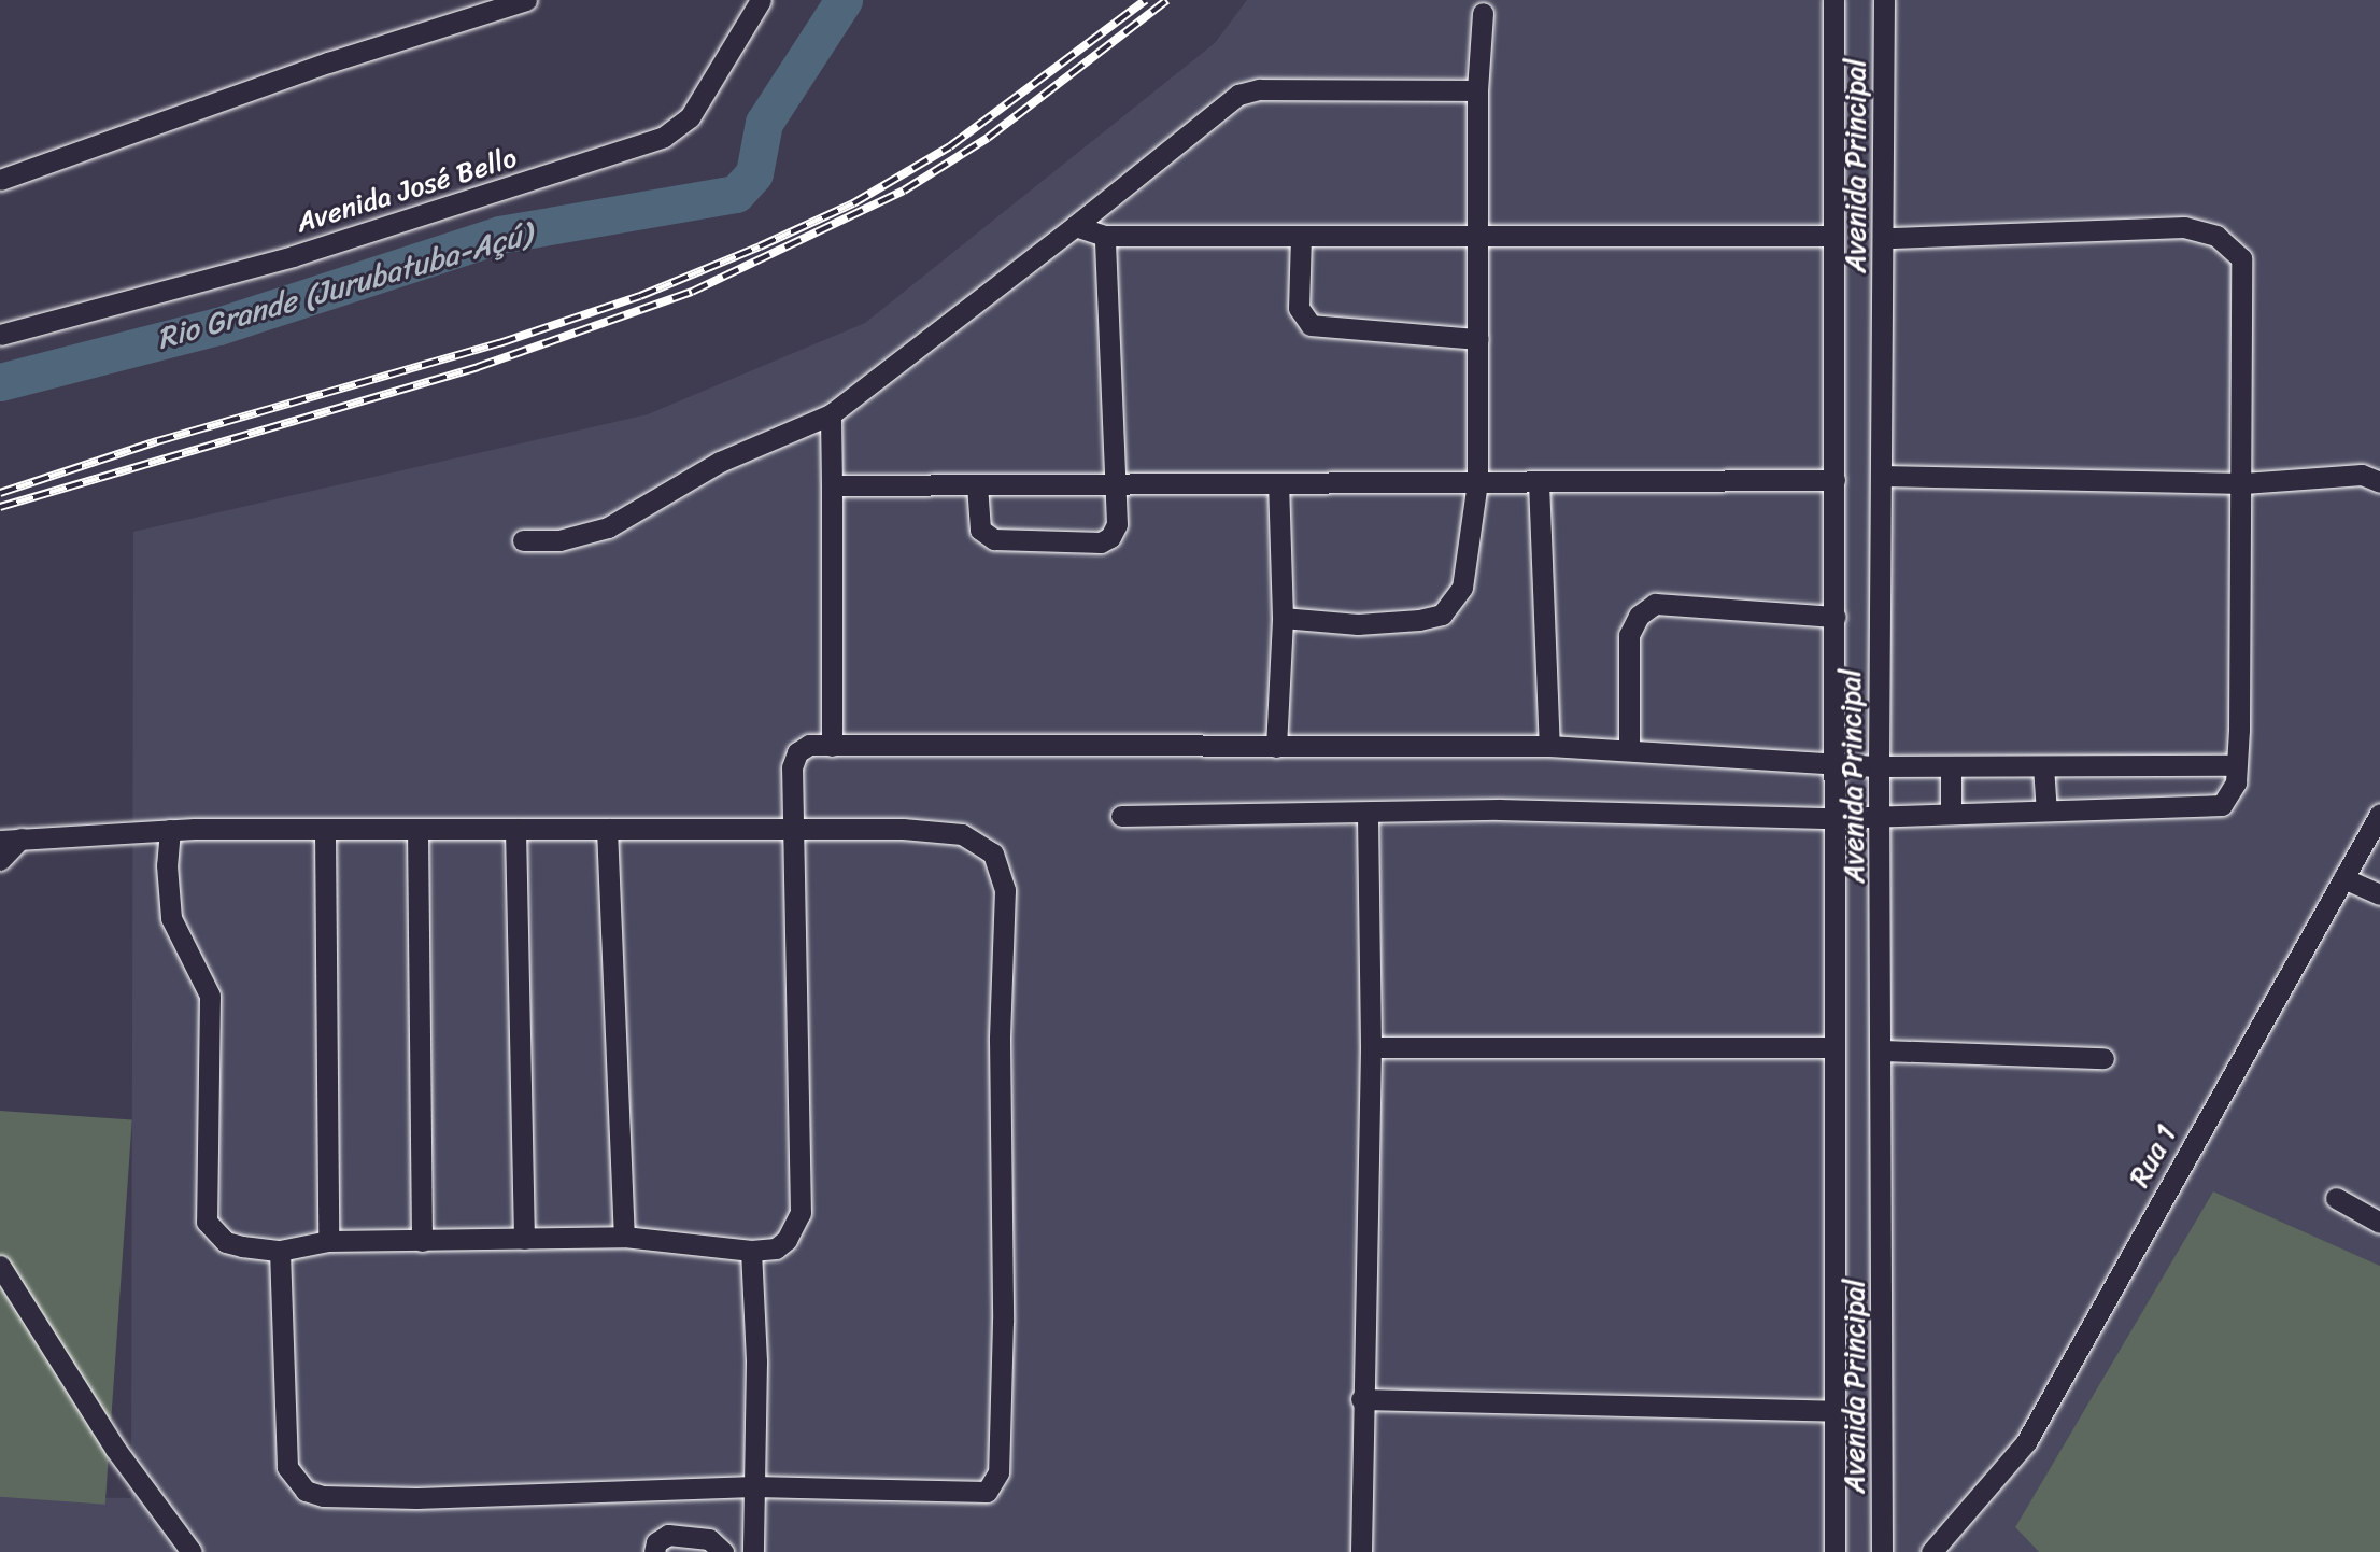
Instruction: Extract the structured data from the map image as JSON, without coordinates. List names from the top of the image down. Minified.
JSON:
{"streets":{"street":["Avenida Principal","Avenida José Bello","Rua 1"]},"water":["Rio Grande (Jurubatuba-Açú)"]}
